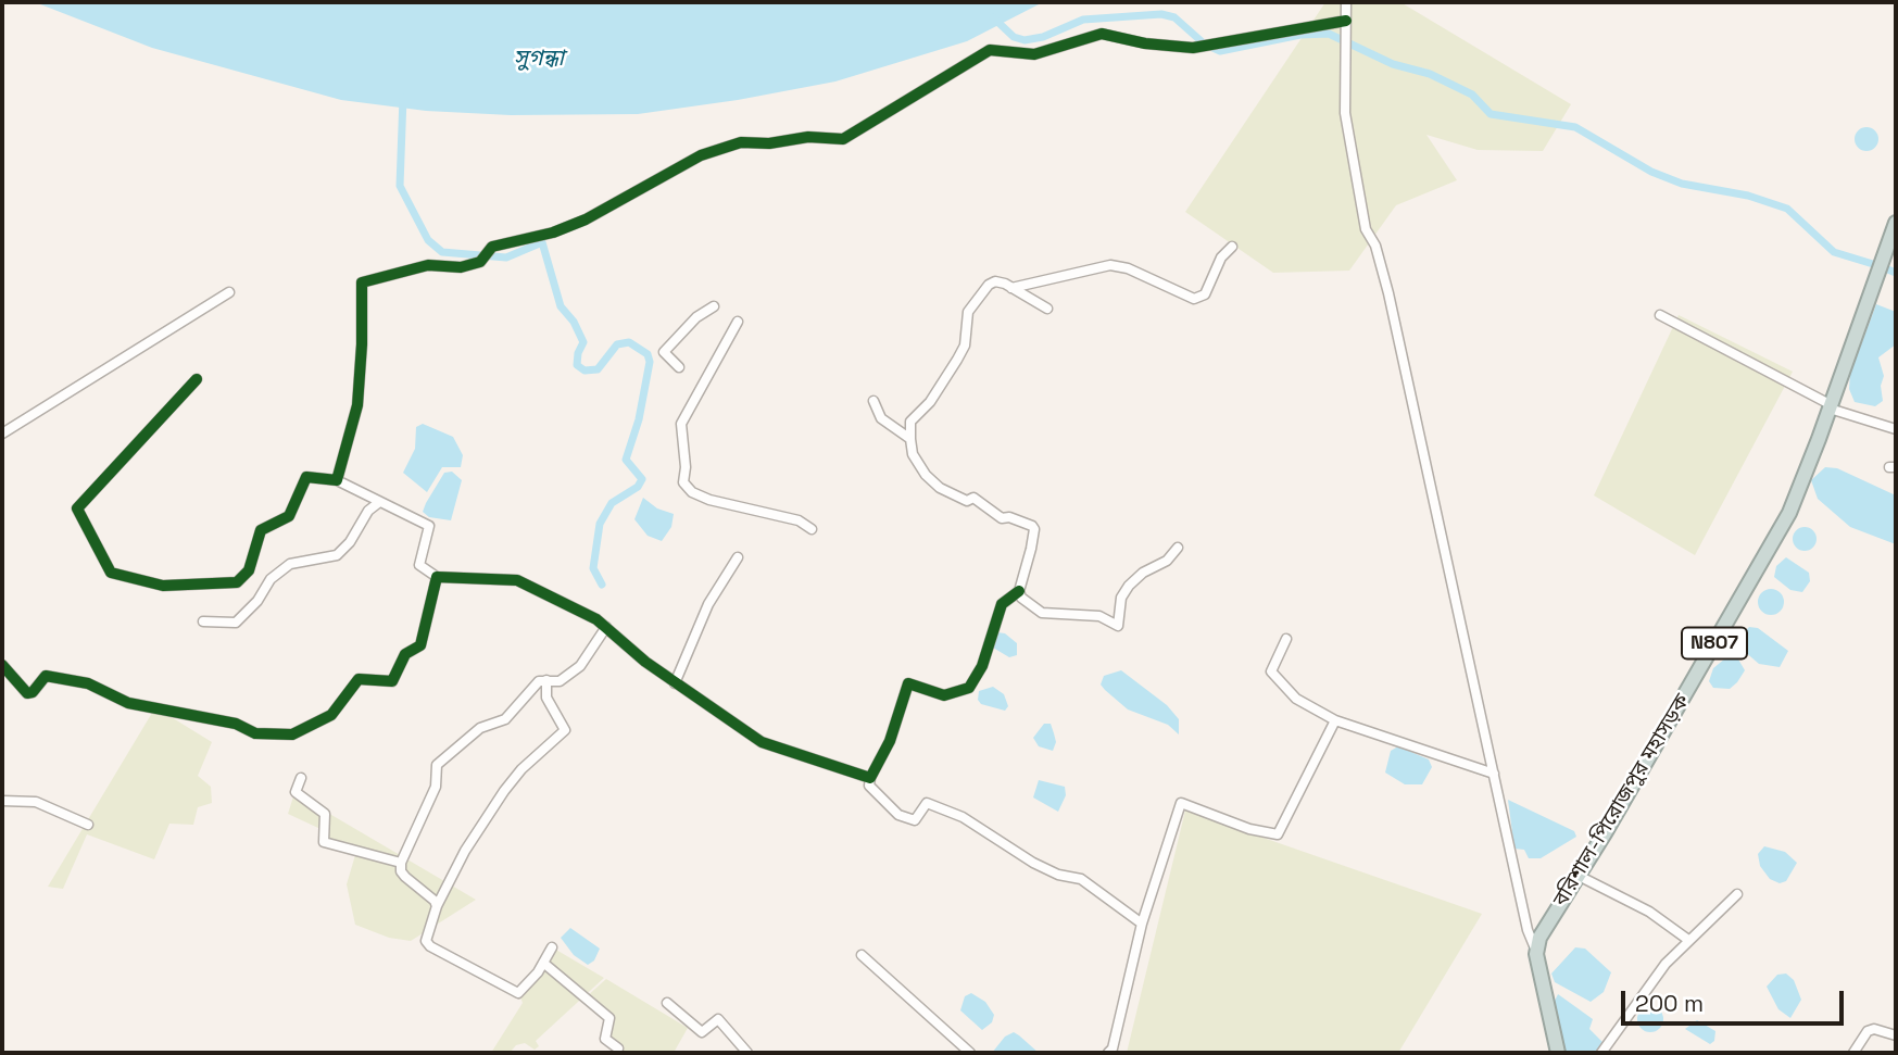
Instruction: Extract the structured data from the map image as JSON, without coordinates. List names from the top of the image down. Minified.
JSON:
{"streets":{"highway":["N807","বরিশাল-পিরোজপুর মহাসড়ক"]},"water":["সুগন্ধা"],"scale_bar":"200 m"}
